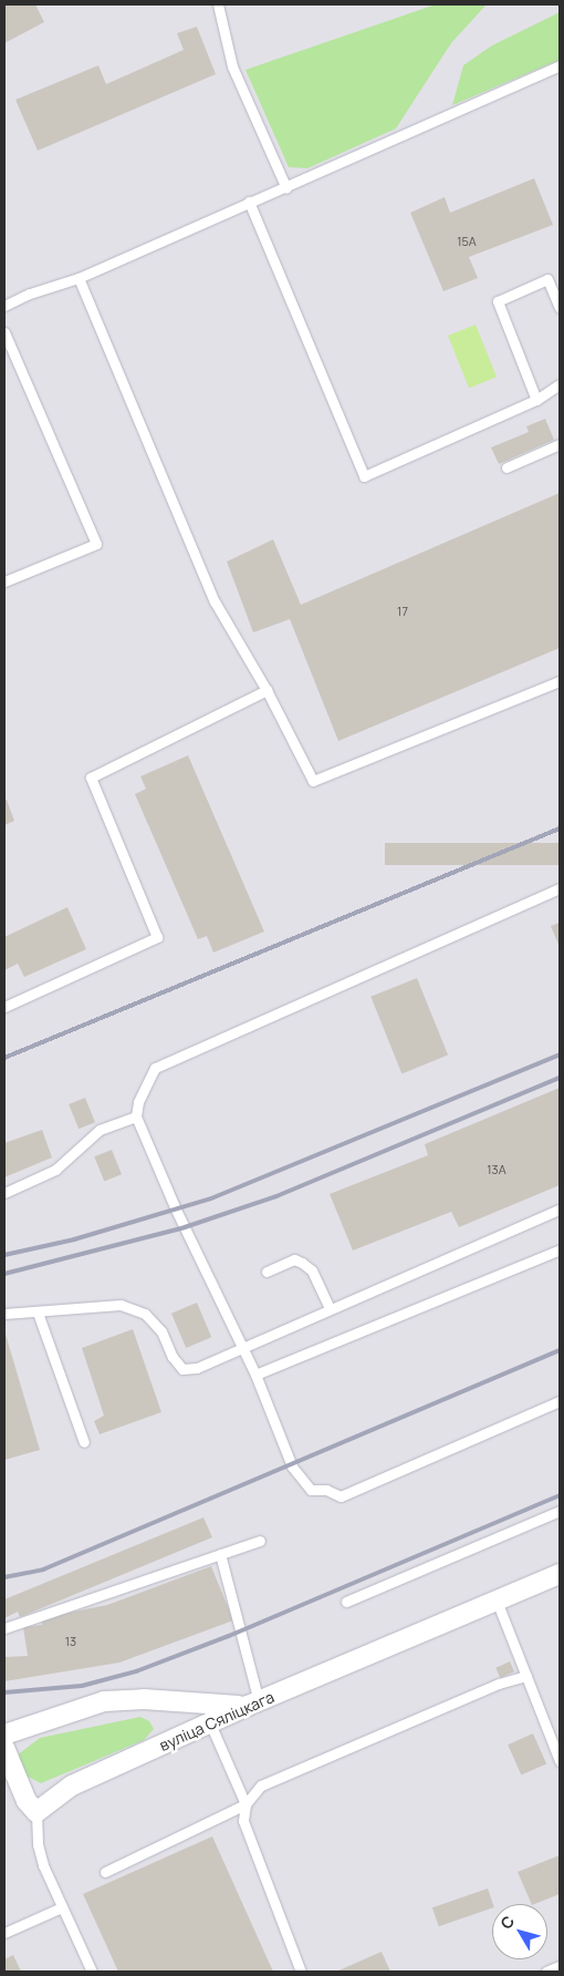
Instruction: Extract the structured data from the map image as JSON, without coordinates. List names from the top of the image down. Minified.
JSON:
{"streets":{"street":["вуліца Сяліцкага"]},"house_numbers":["15А","17","13А","13"],"north":"top left"}
